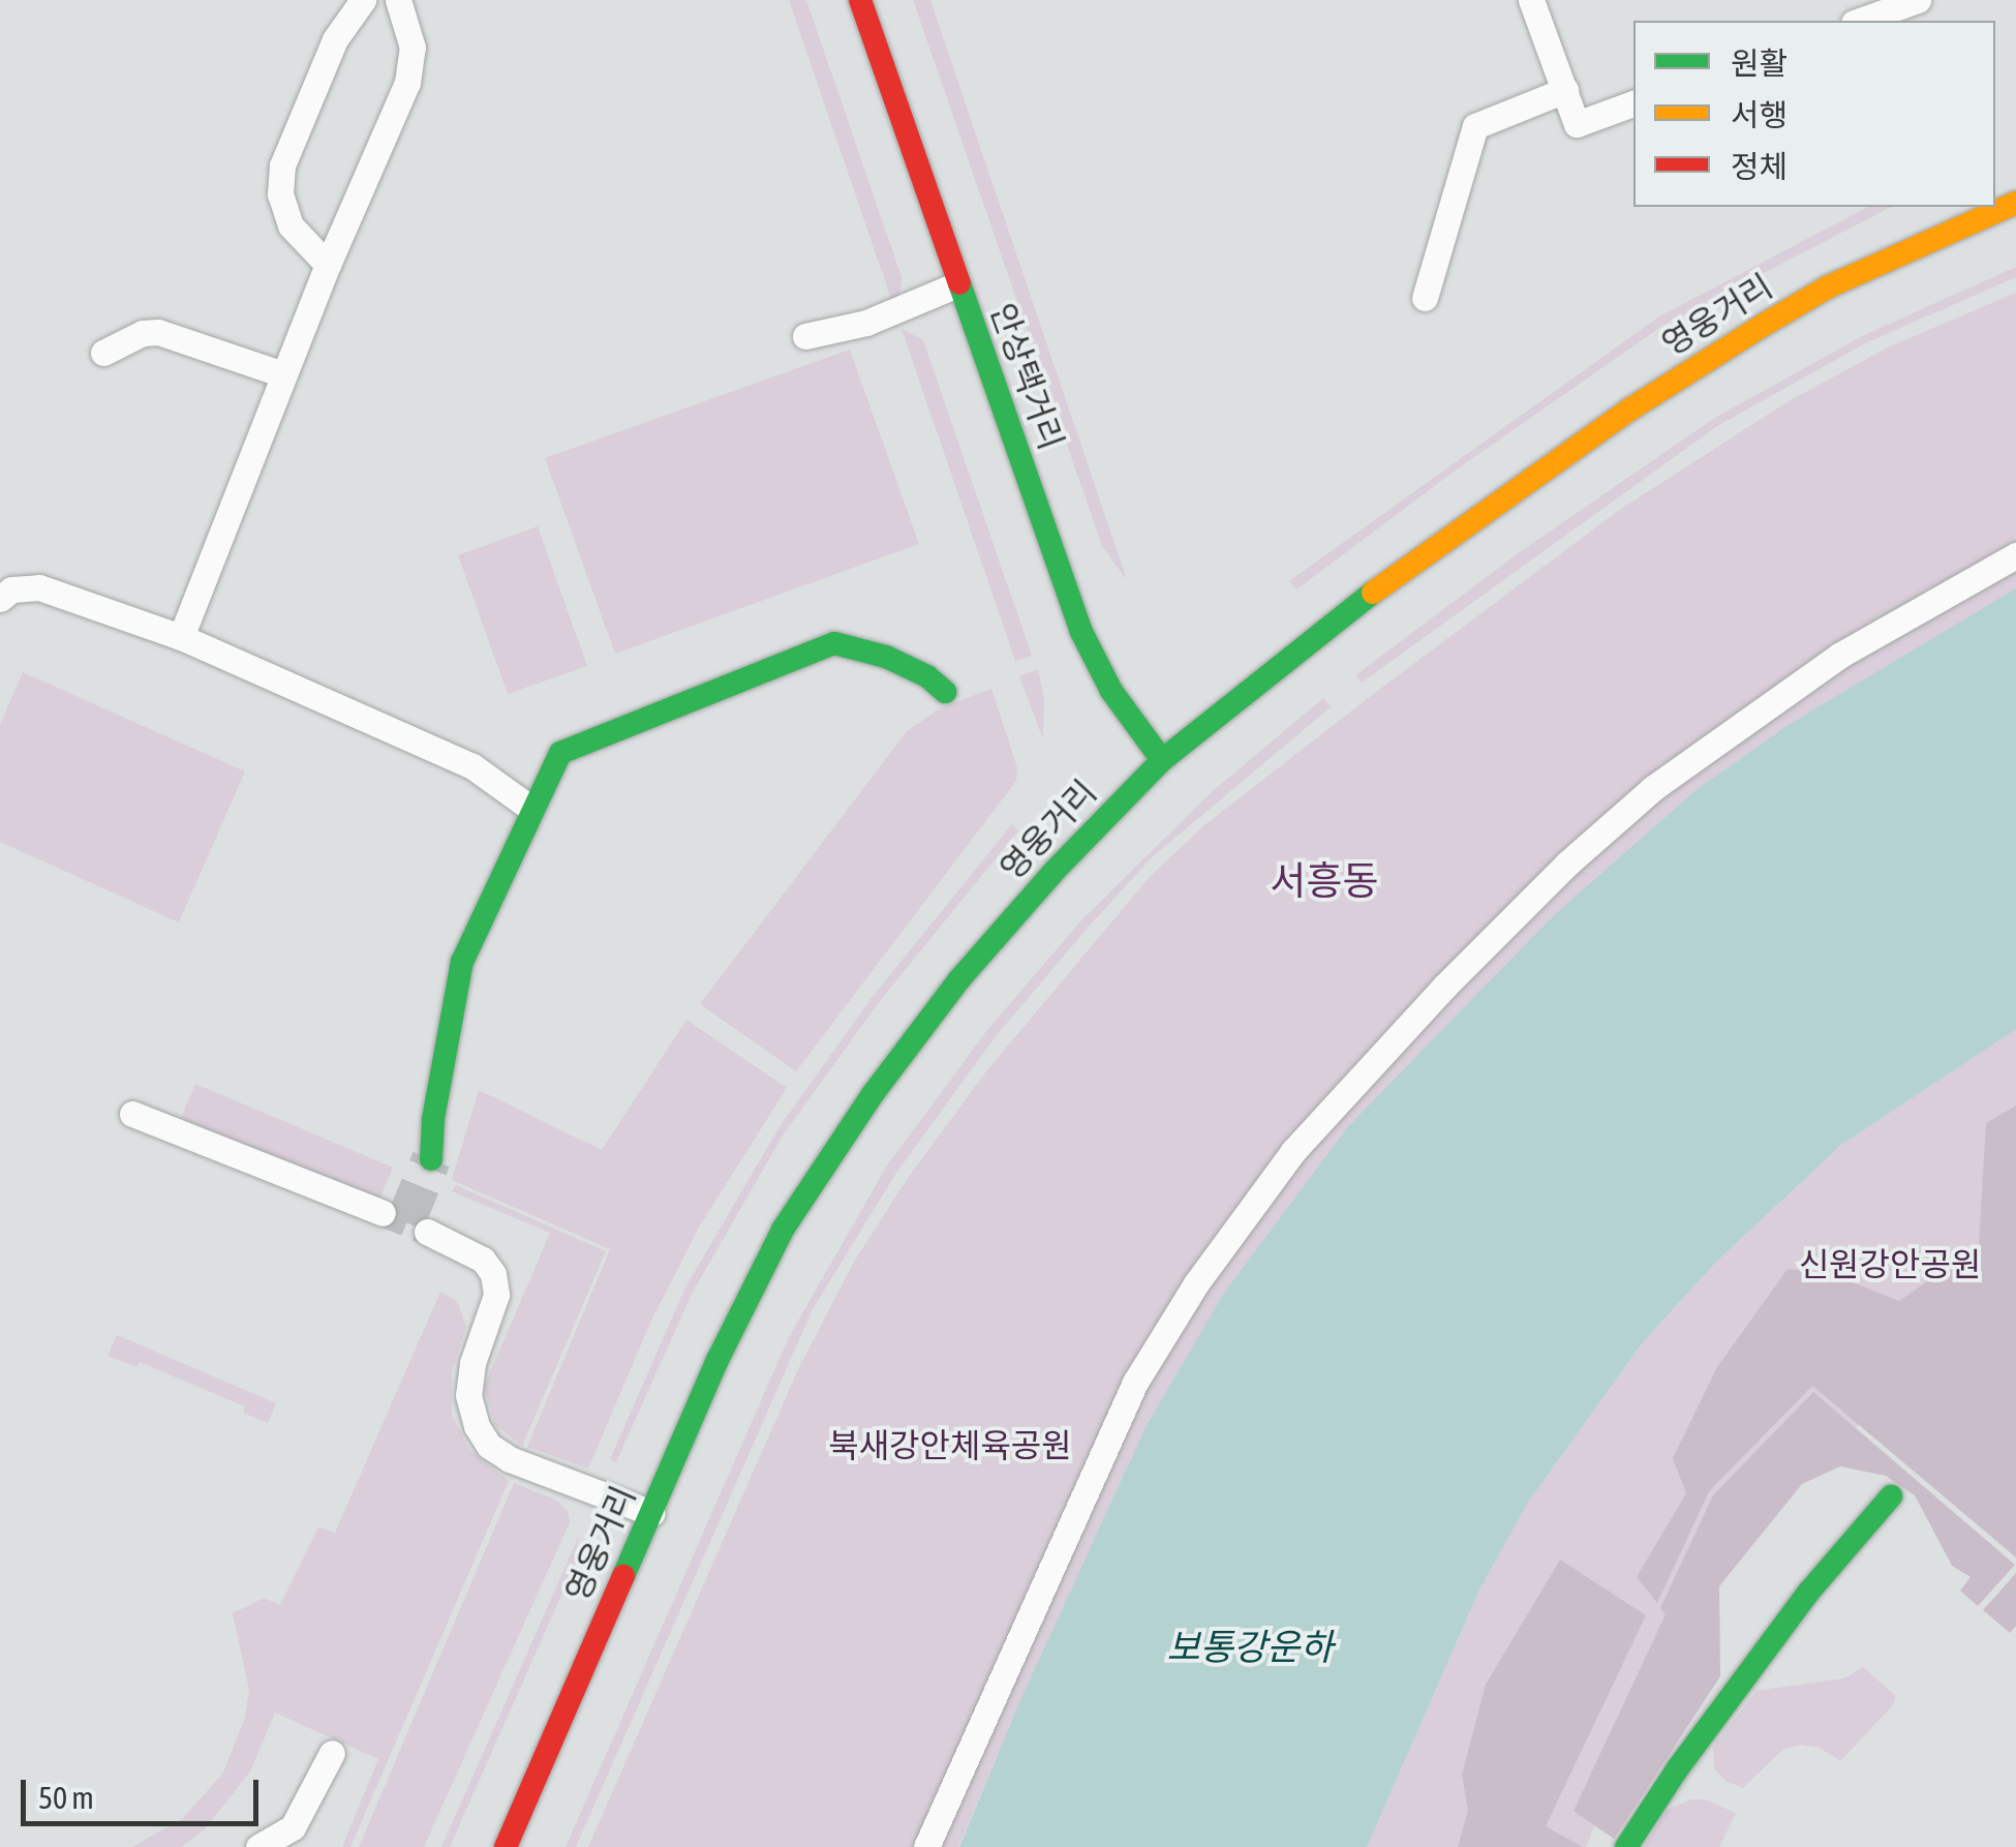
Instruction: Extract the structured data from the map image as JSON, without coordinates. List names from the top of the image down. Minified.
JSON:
{"streets":{"main road":["영웅거리","안상택거리"]},"crossings":[["영웅거리","안상택거리"]],"districts":["서흥동"],"water":["보통강운하"],"parks":["신원강안공원","북새강안체육공원"],"legend":["원활","서행","정체"],"scale_bar":"50 m"}
